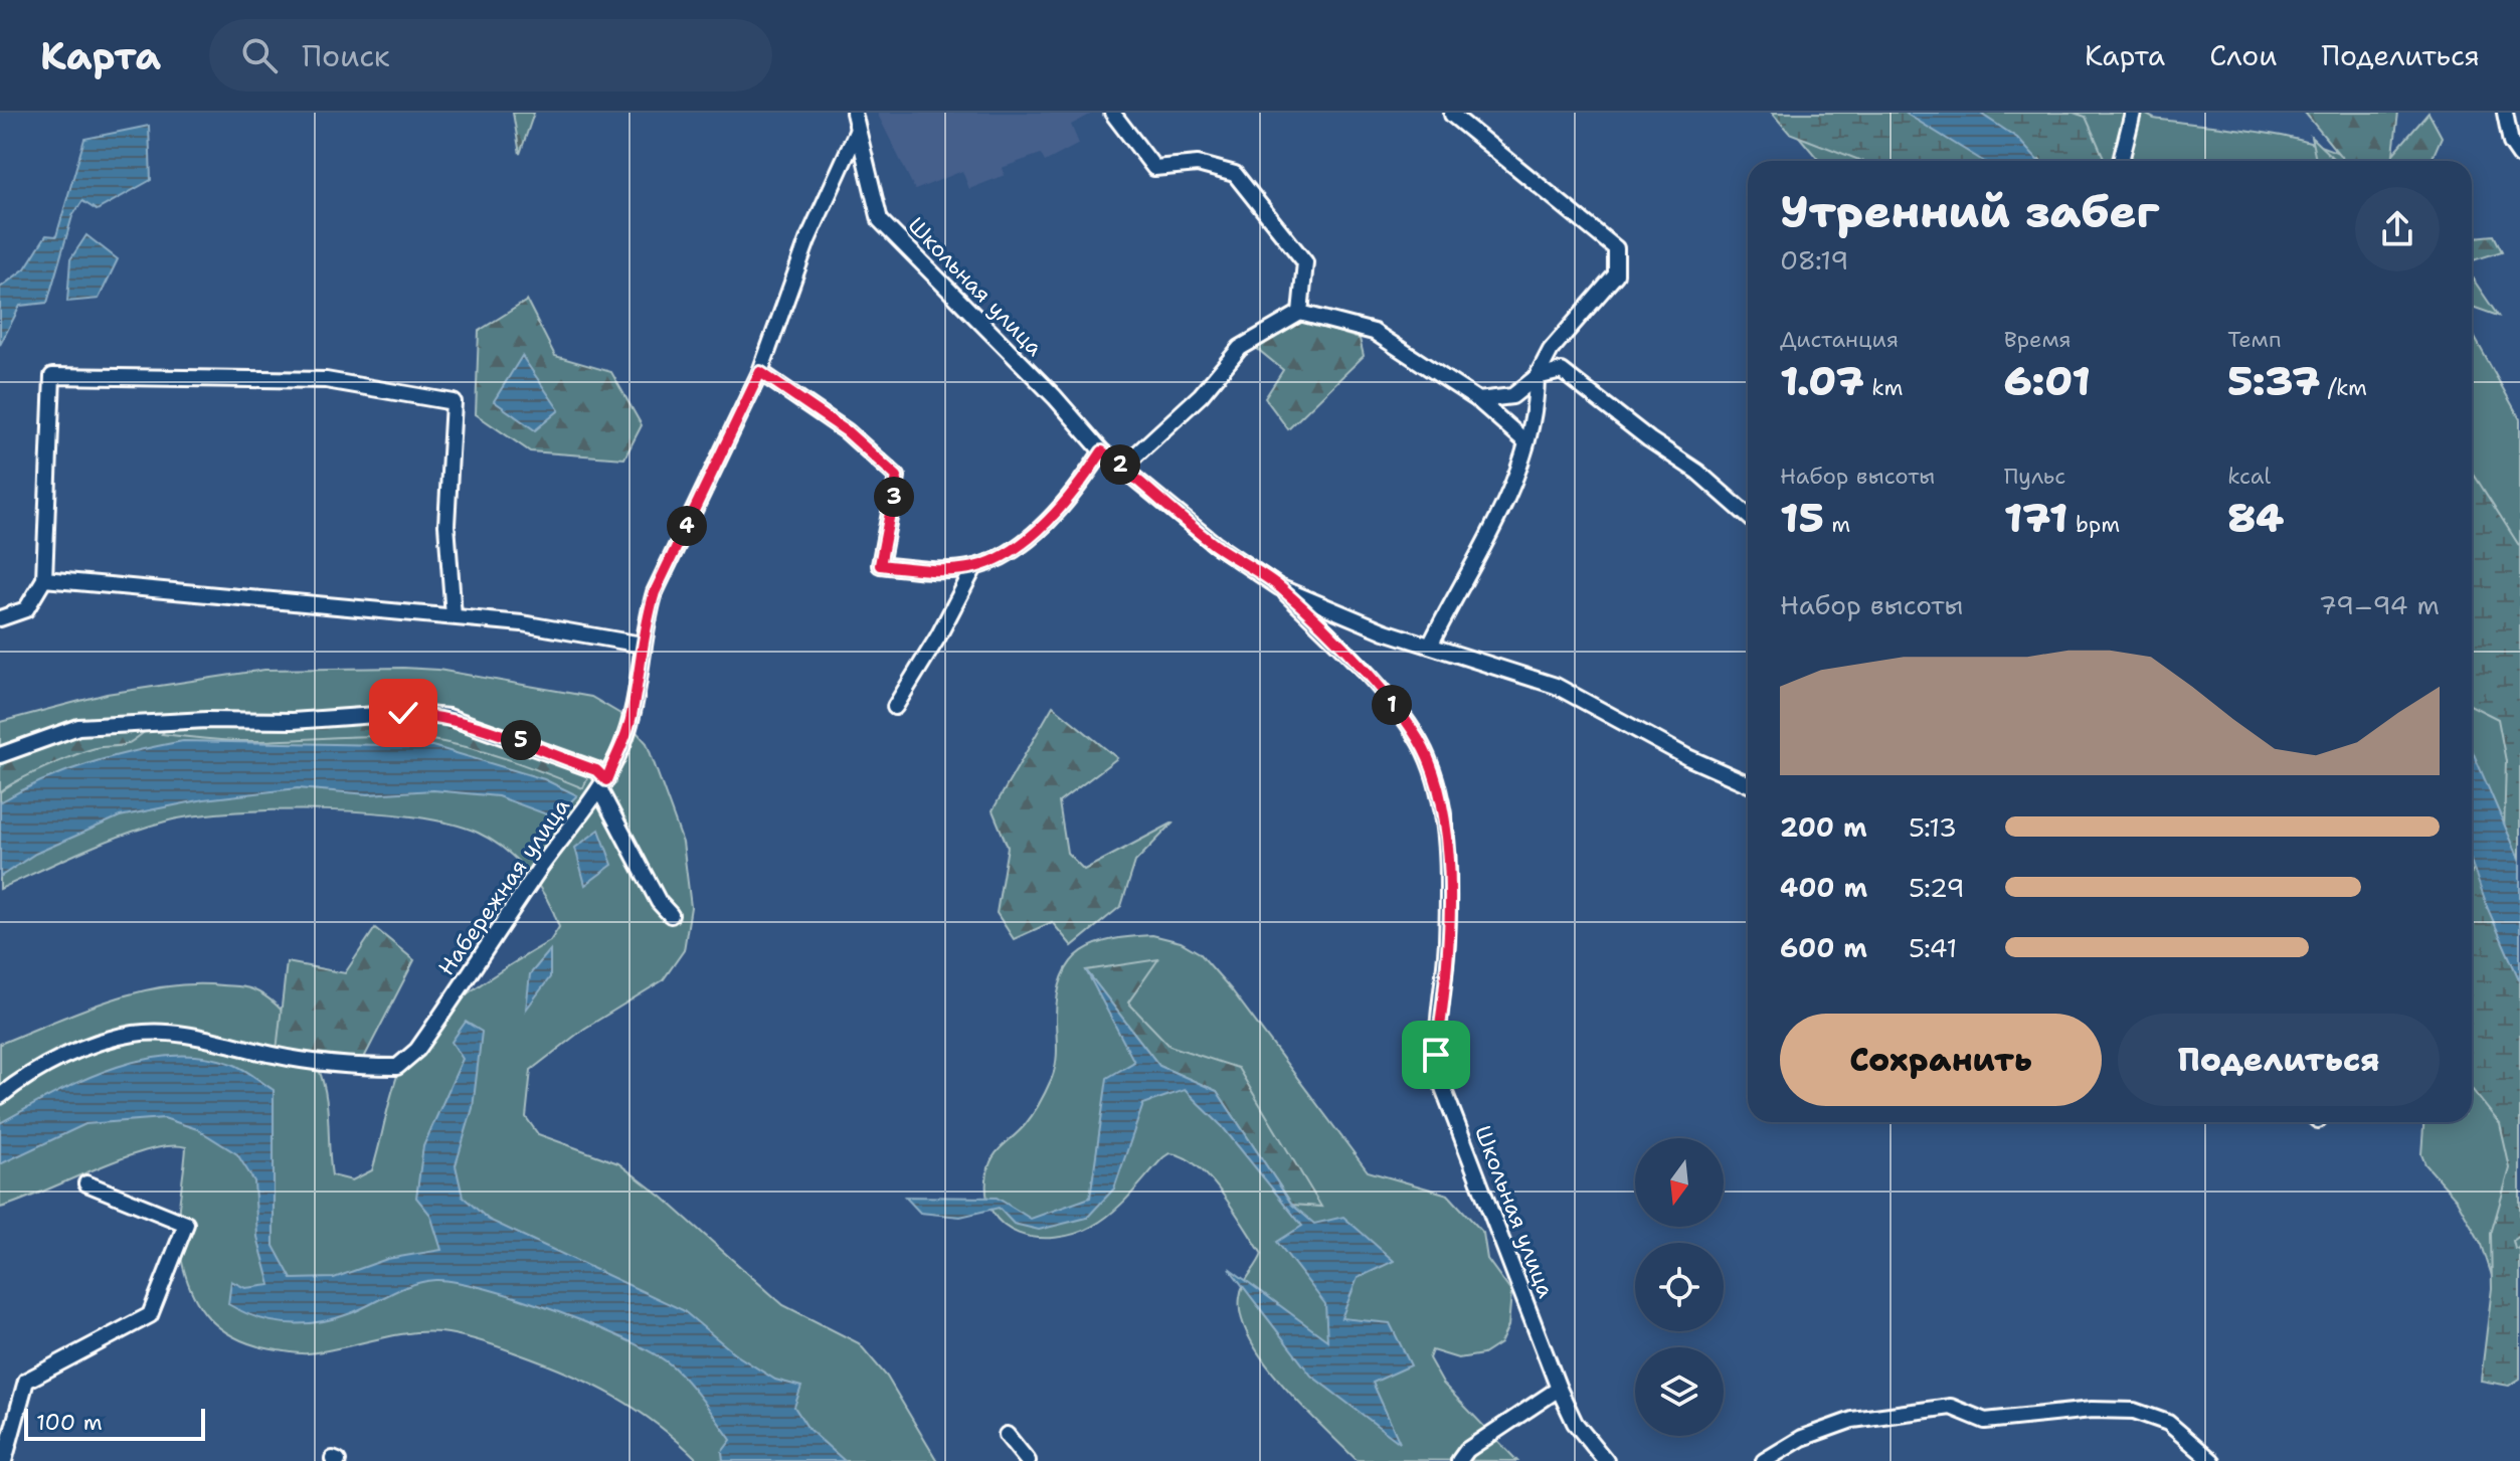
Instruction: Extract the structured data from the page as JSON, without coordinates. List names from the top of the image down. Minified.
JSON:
{"streets":{"street":["Школьная улица","Набережная улица"]},"scale_bar":"100 m","north":"bottom","page":{"header":"Карта","search":"Поиск","nav":["Карта","Слои","Поделиться"],"heading":["Утренний забег","08:19"],"stats":[["Дистанция","1.07 km"],["Время","6:01"],["Темп","5:37 /km"],["Набор высоты","15 m"],["Пульс","171 bpm"],["kcal","84"]],"pins":["2","3","4","1","5"],"chart":["Набор высоты","79–94 m"],"list":[{"name":"200 m","note":"5:13"},{"name":"400 m","note":"5:29"},{"name":"600 m","note":"5:41"}],"buttons":["Сохранить","Поделиться"],"scale":"100 m"}}
